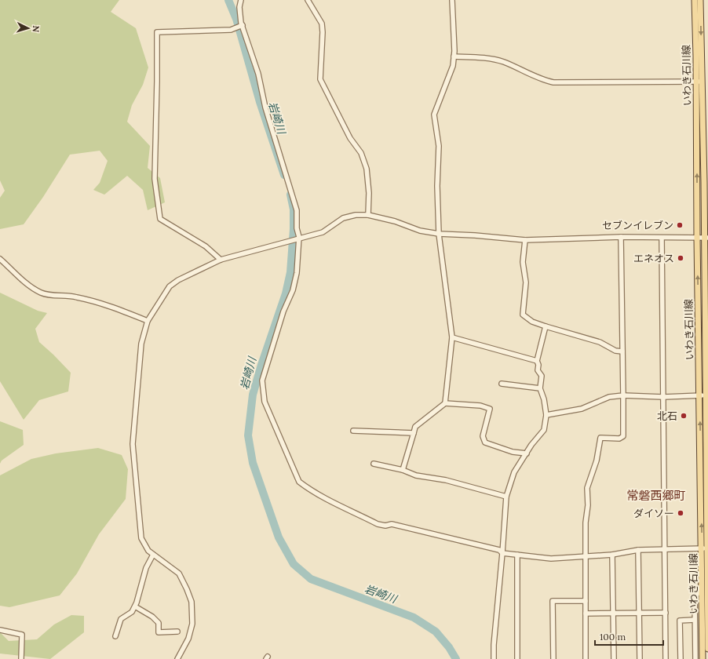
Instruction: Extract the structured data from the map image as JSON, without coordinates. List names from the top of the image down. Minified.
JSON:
{"streets":{"main road":["いわき石川線"]},"districts":["常磐西郷町"],"water":["岩崎川"],"places":["セブンイレブン","エネオス","北石","ダイソー"],"scale_bar":"100 m","north":"right"}
